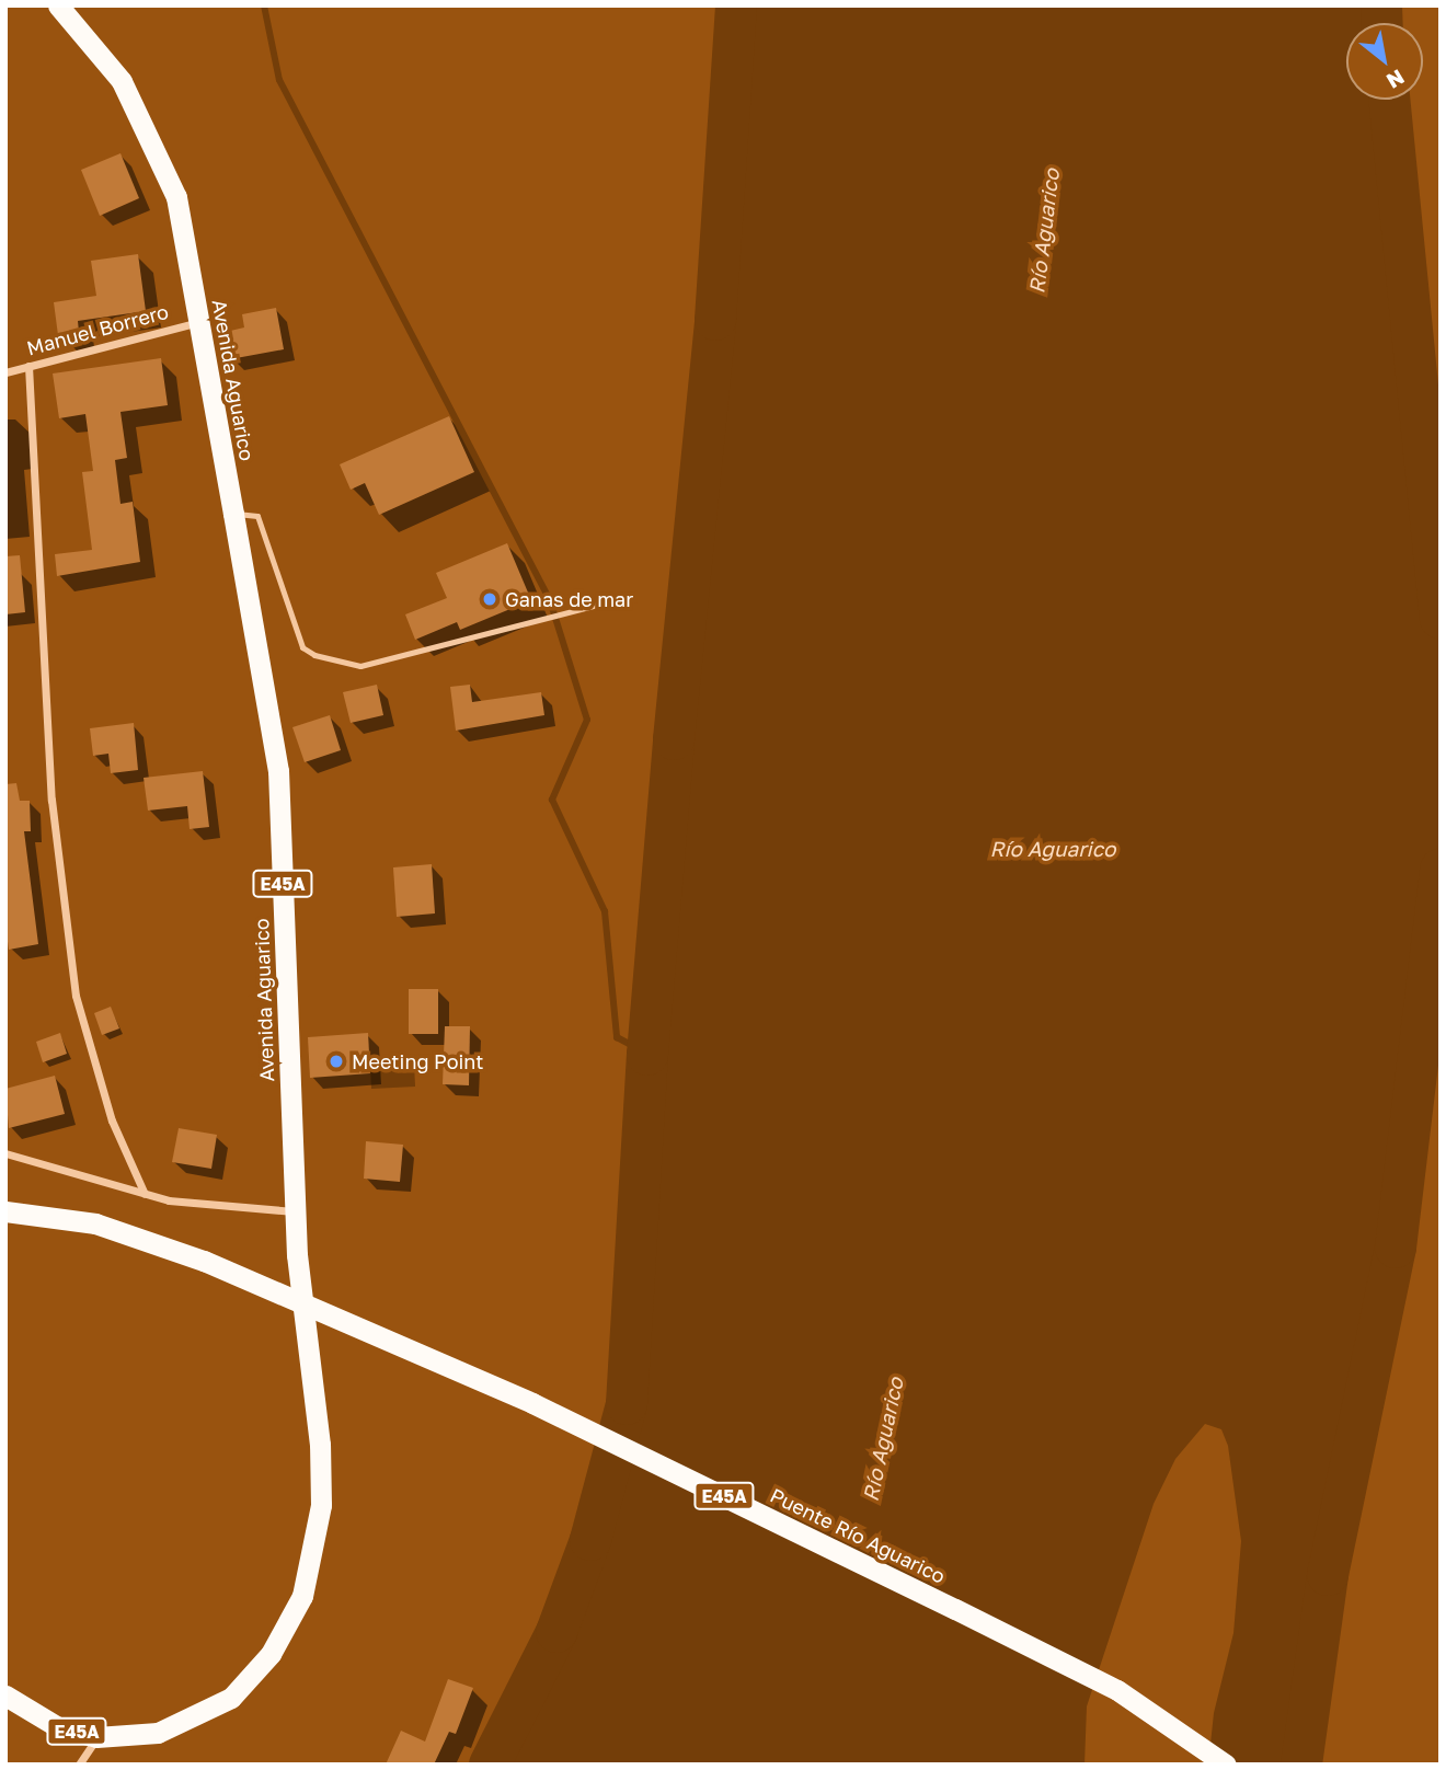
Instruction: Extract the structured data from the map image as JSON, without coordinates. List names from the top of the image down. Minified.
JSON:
{"streets":{"highway":["Avenida Aguarico","E45A","Puente Río Aguarico"],"street":["Manuel Borrero"]},"crossings":[["Manuel Borrero","Avenida Aguarico"],["Avenida Aguarico","E45A"]],"water":["Río Aguarico"],"places":["Ganas de mar","Meeting Point"],"north":"bottom right"}
